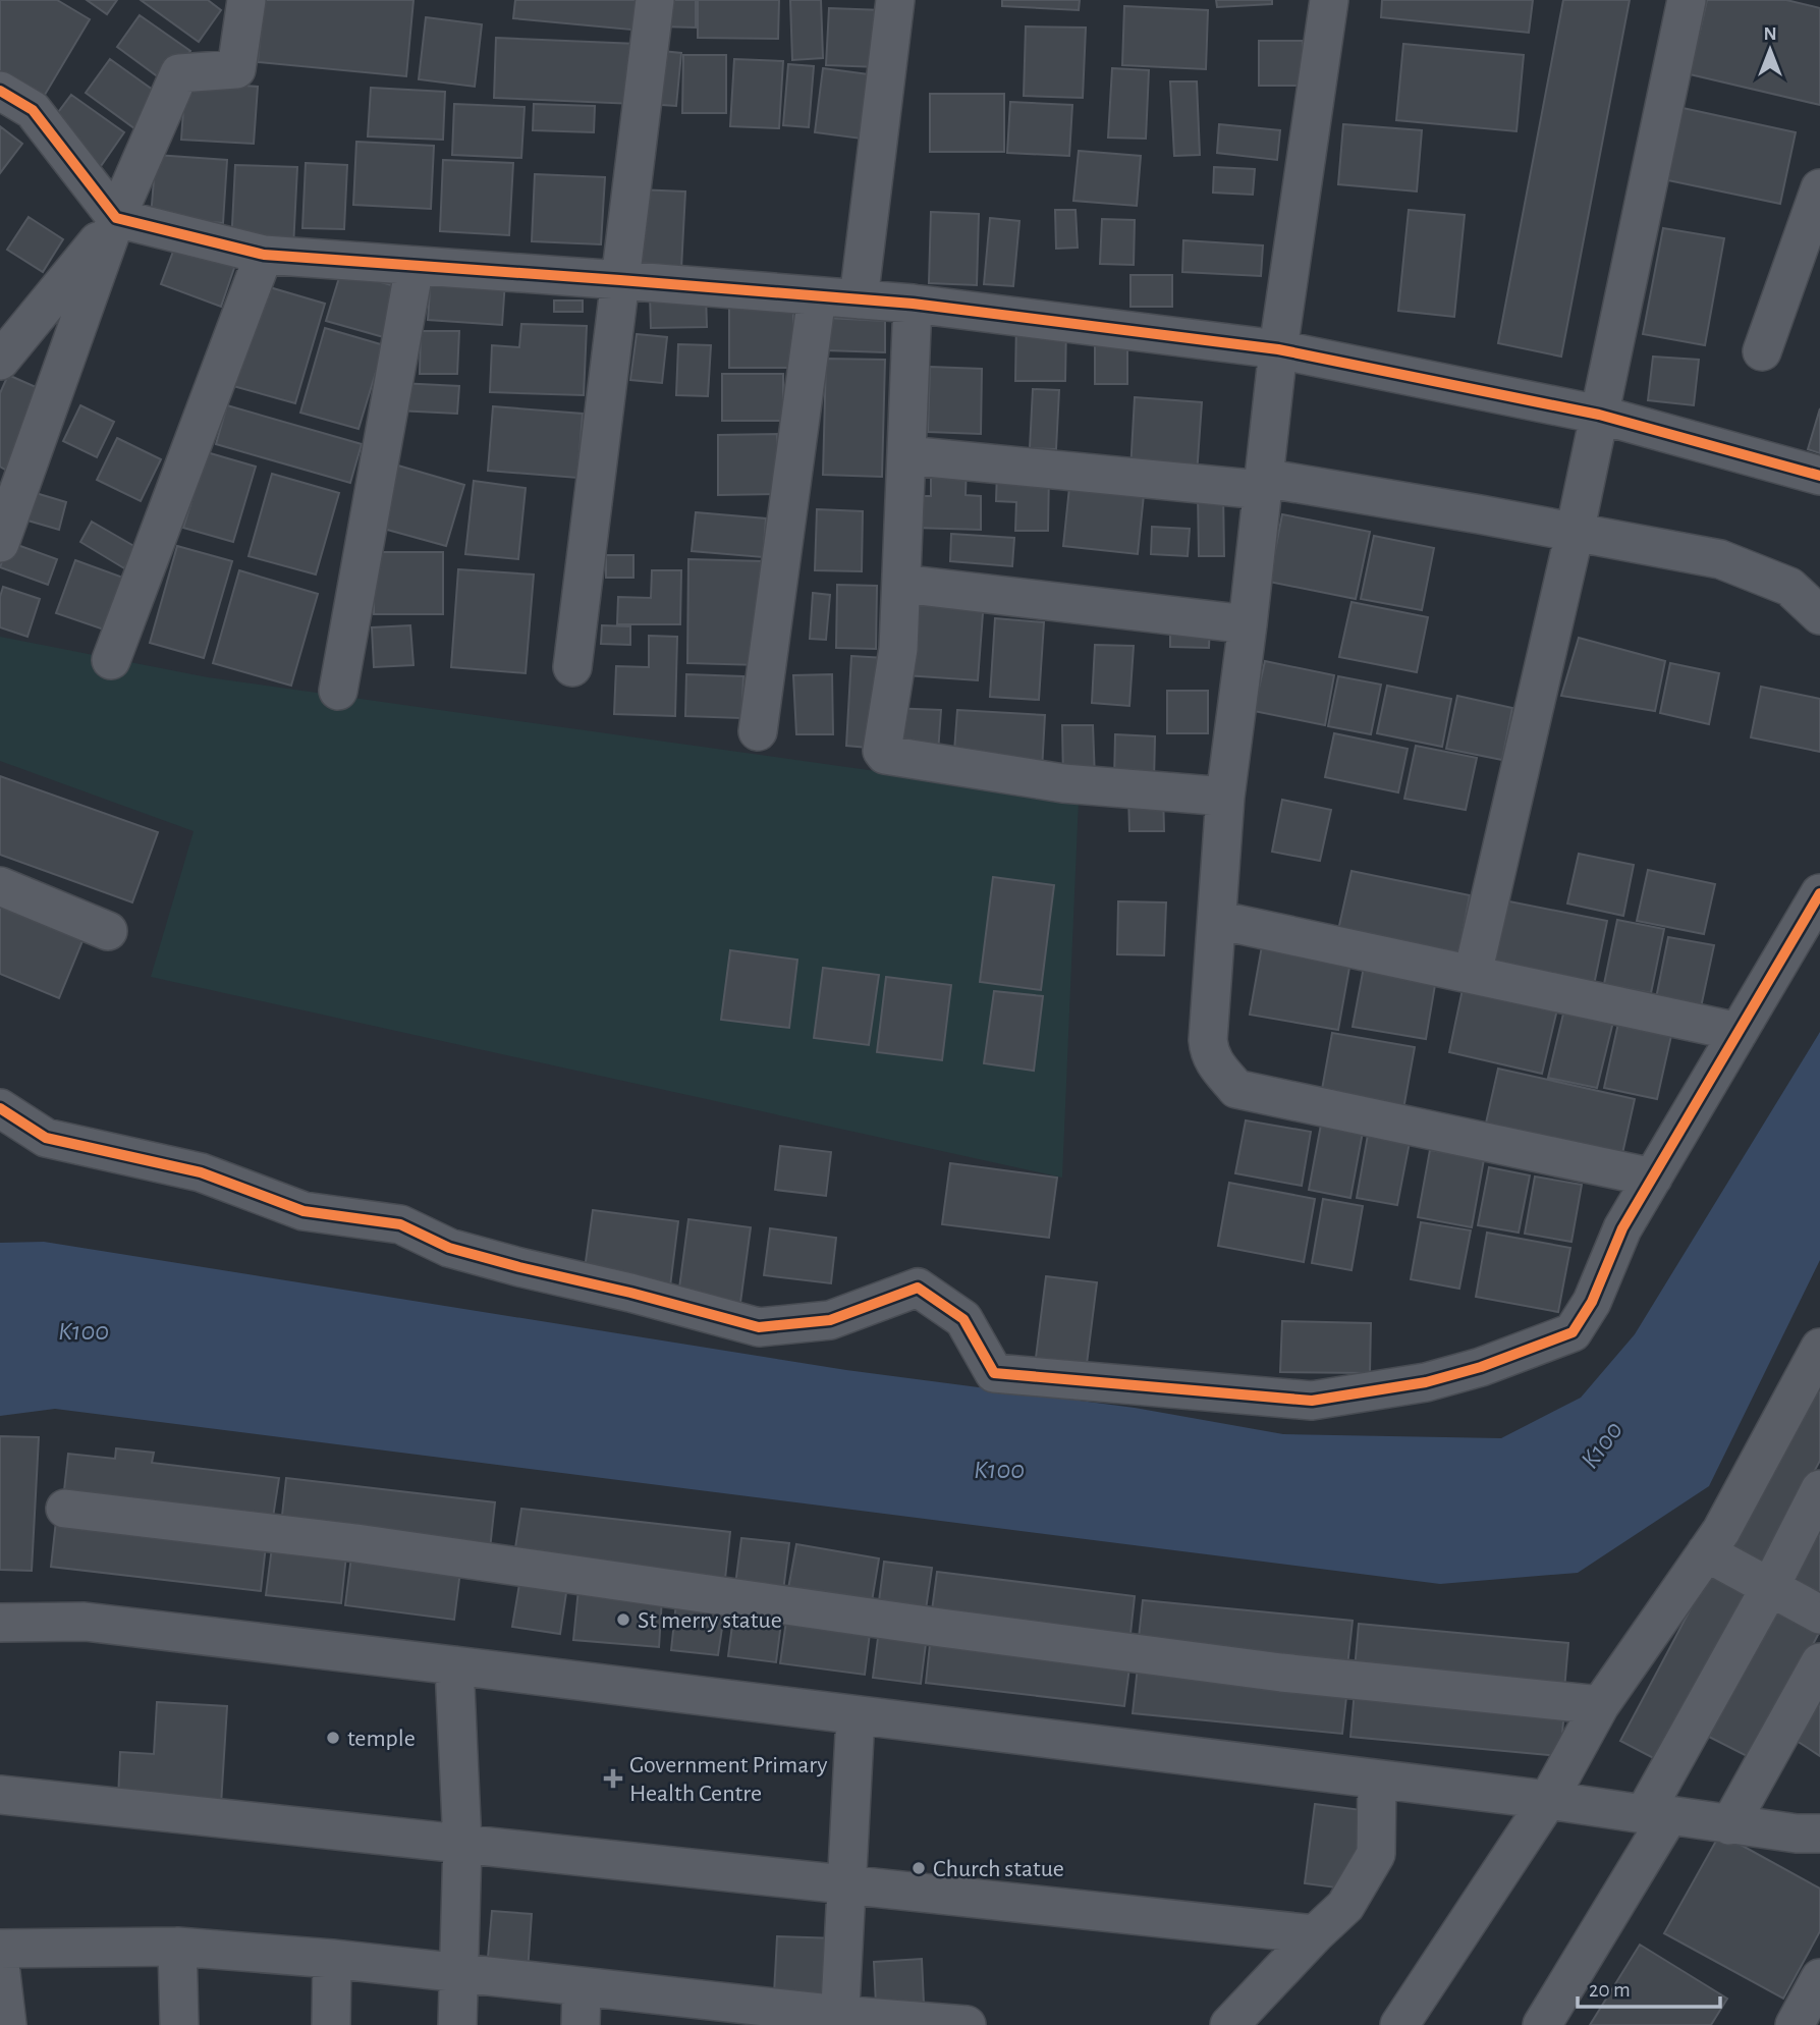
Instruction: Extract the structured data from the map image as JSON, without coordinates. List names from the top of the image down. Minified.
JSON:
{"water":["K100"],"places":{"other":["St merry statue","temple","Church statue"],"health":["Government Primary Health Centre"]},"scale_bar":"20 m","north":"top"}
